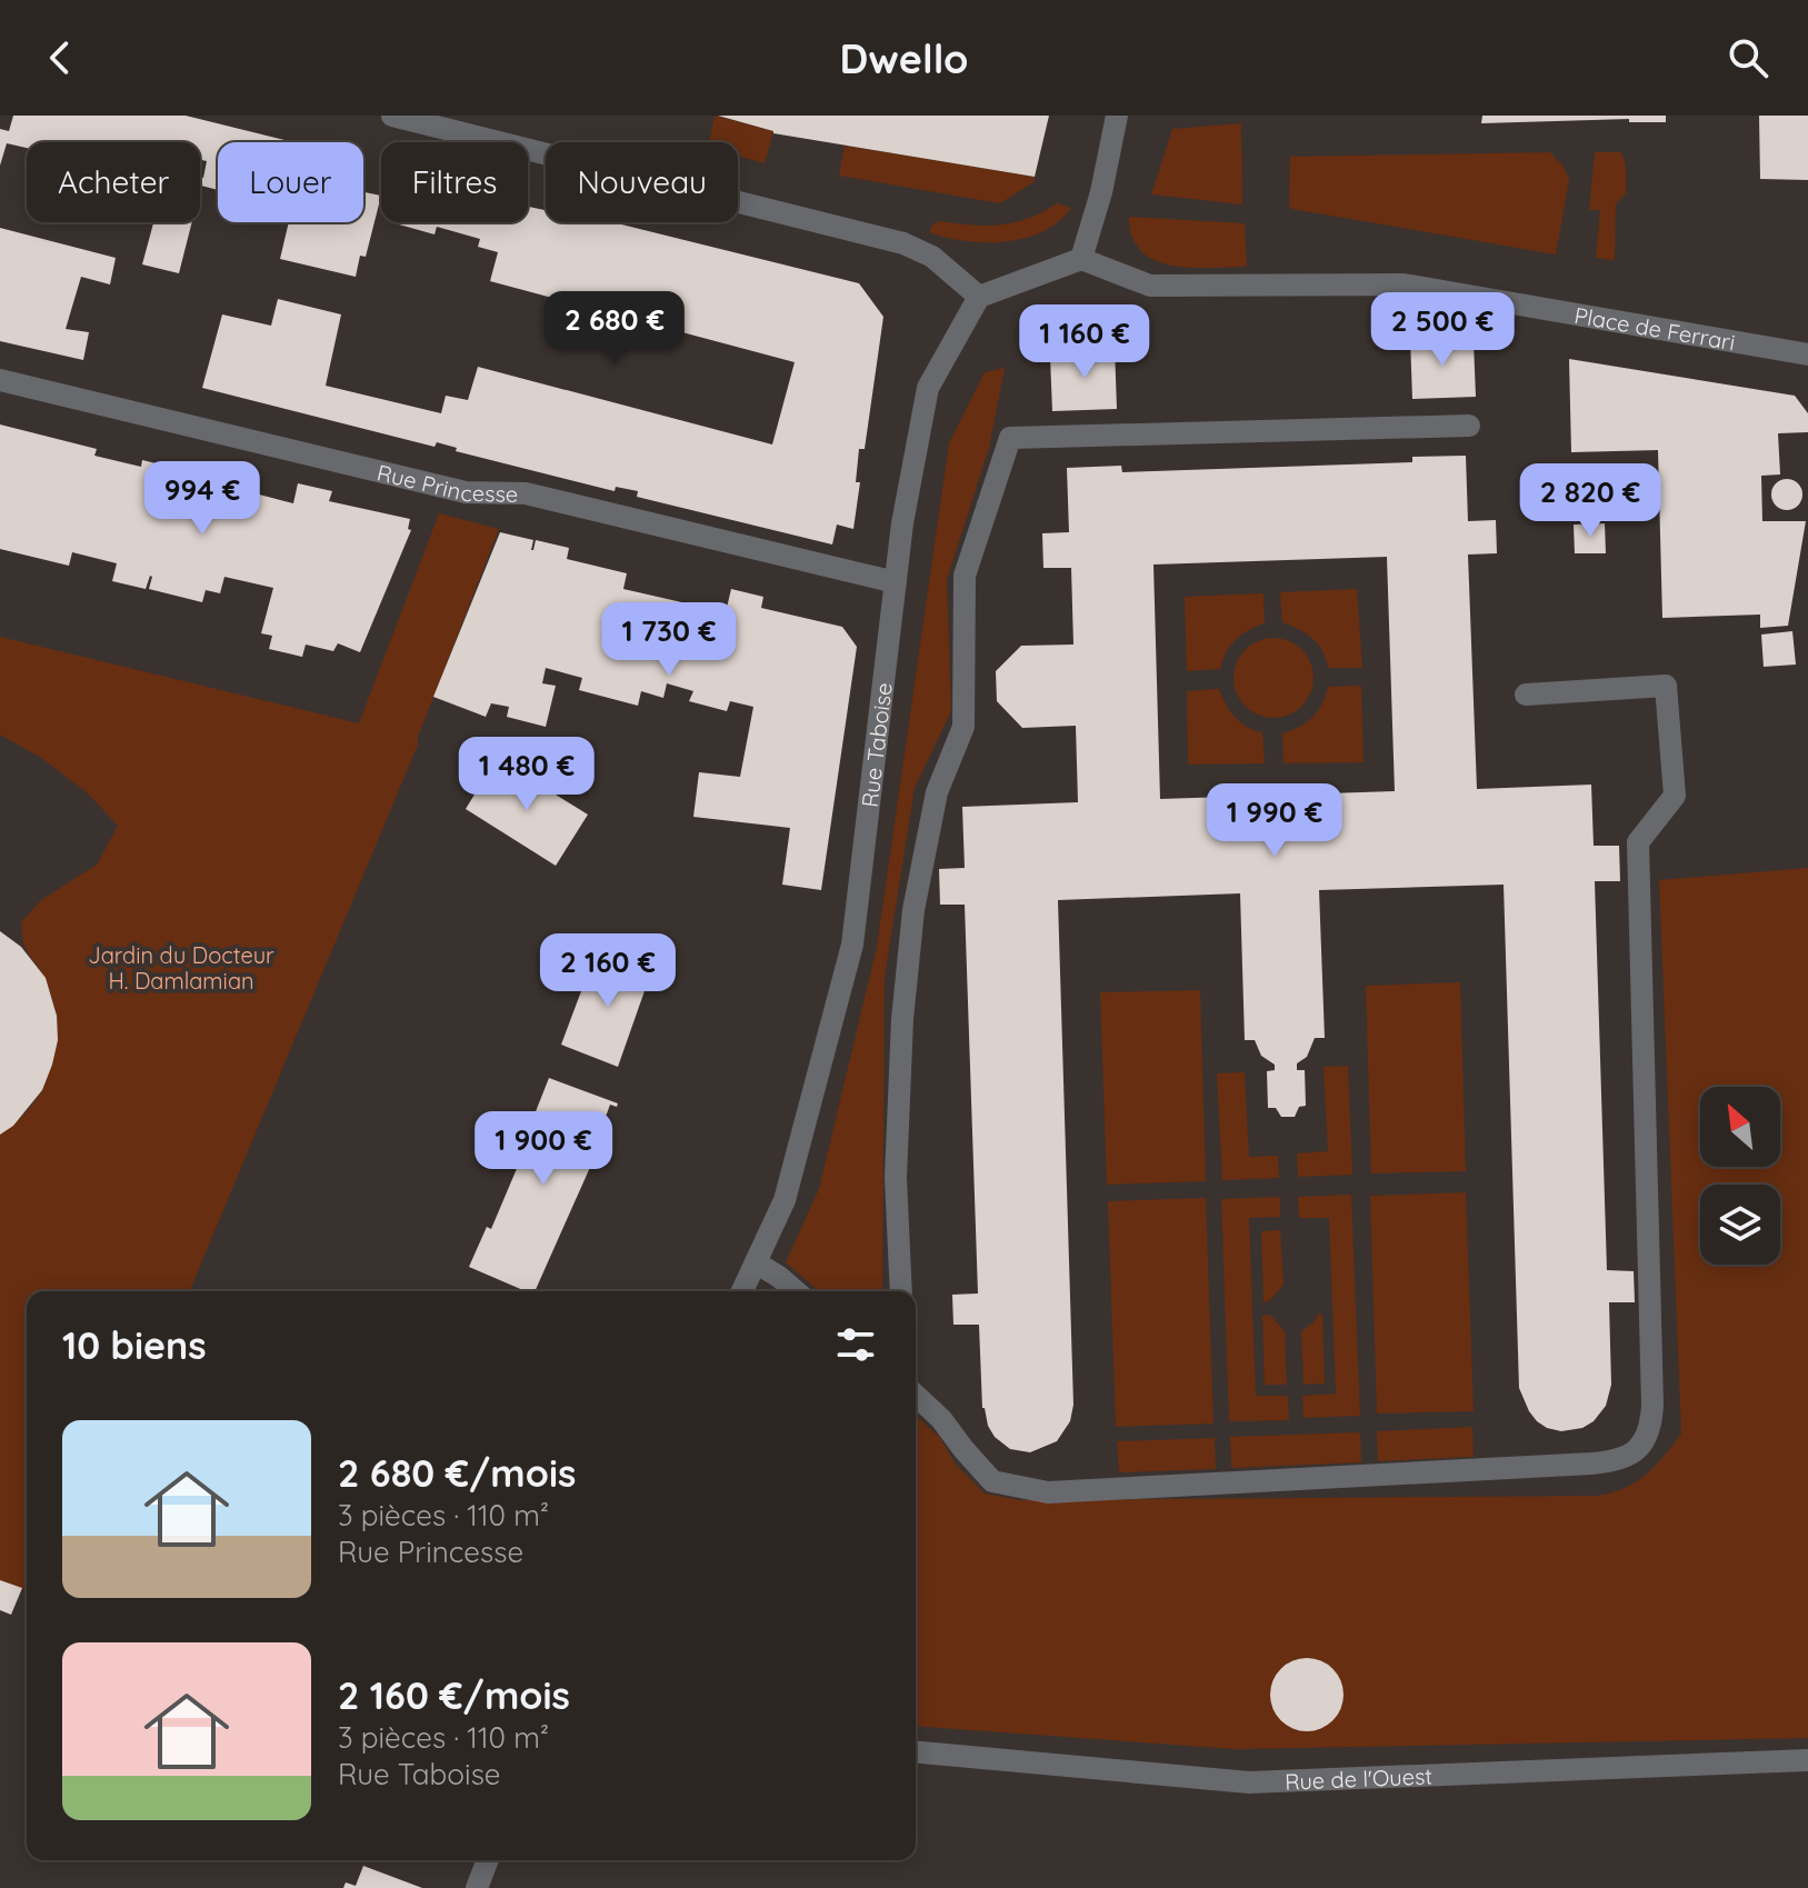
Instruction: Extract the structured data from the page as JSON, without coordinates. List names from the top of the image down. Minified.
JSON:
{"streets":{"street":["Place de Ferrari","Rue Princesse","Rue Taboise","Rue de l'Ouest"]},"crossings":[["Rue Princesse","Rue Taboise"]],"parks":["Jardin du Docteur H. Damlamian"],"north":"top left","page":{"header":"Dwello","chip":["Acheter","Louer","Filtres","Nouveau"],"price":["2 680 €","2 500 €","1 160 €","994 €","2 820 €","1 730 €","1 480 €","1 990 €","2 160 €","1 900 €"],"heading":"10 biens","list":[{"name":"2 680 €/mois","note":"3 pièces · 110 m² · Rue Princesse"},{"name":"2 160 €/mois","note":"3 pièces · 110 m² · Rue Taboise"}]}}
